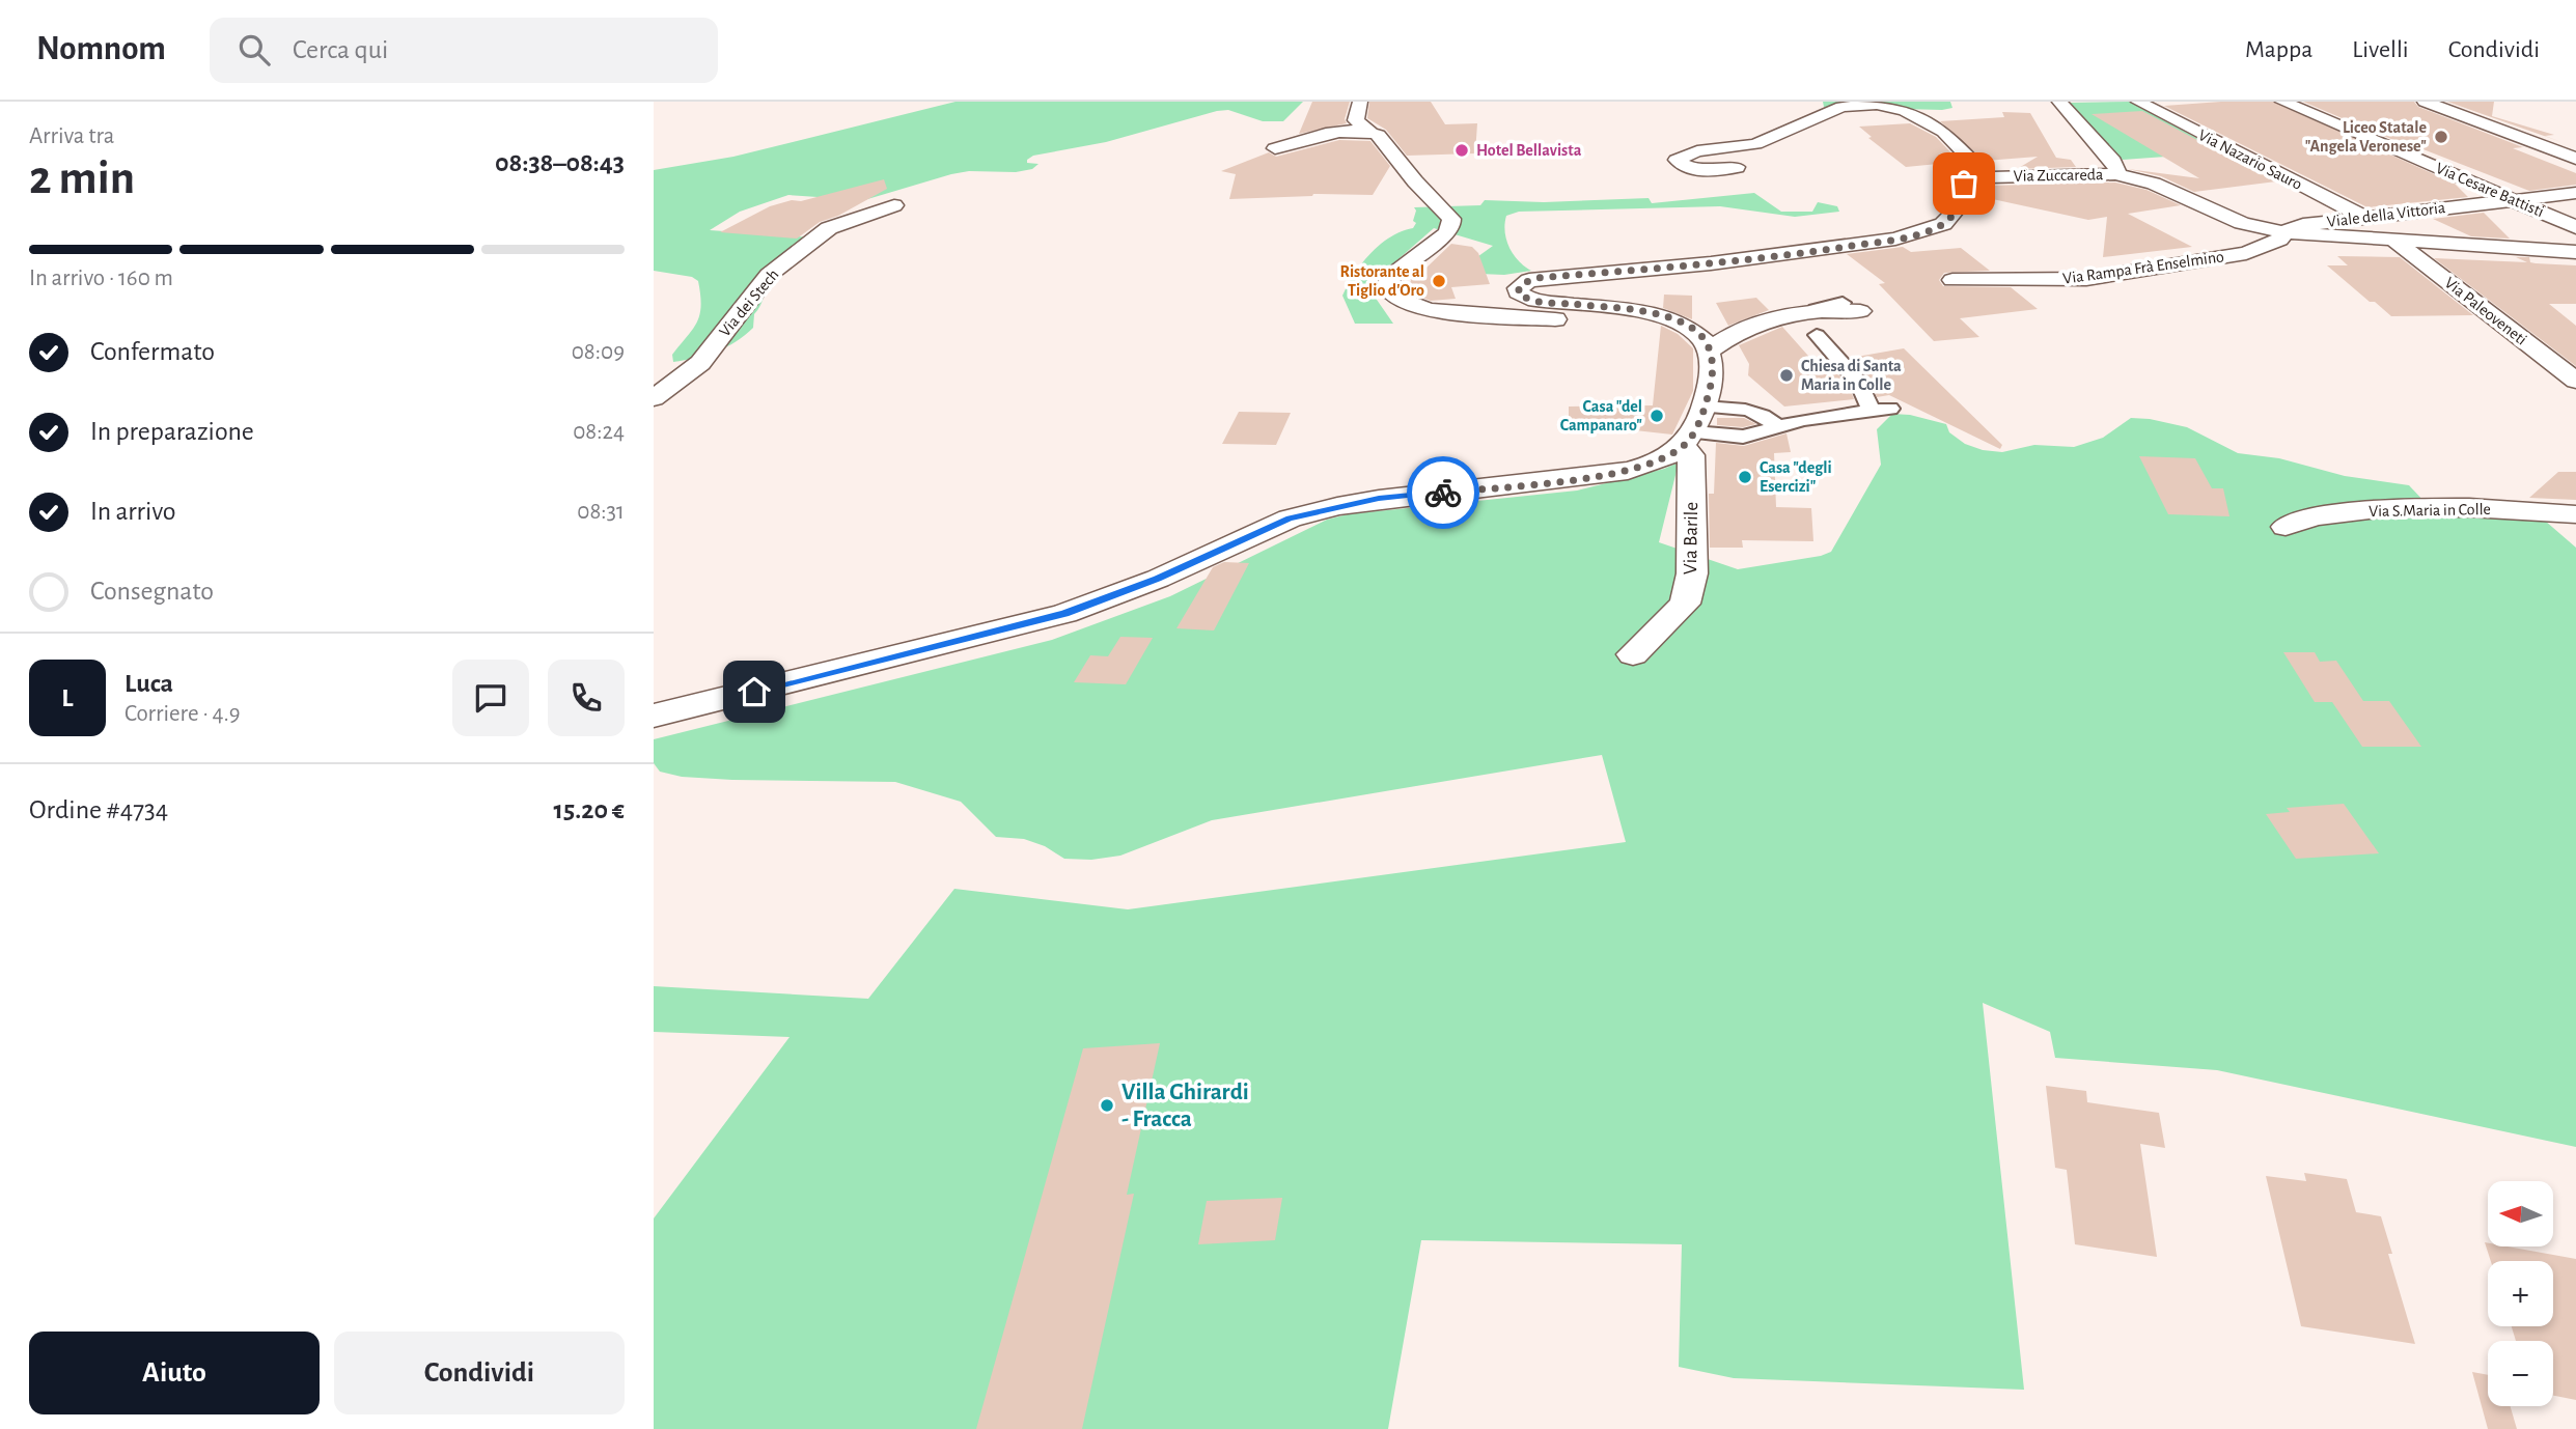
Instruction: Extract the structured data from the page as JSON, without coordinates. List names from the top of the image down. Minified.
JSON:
{"streets":{"street":["Via Nazario Sauro","Via Zuccareda","Via Cesare Battisti","Viale della Vittoria","Via Rampa Frà Enselmino","Via dei Stech","Via Paleoveneti","Via S.Maria in Colle","Via Barile"]},"crossings":[["Via Nazario Sauro","Viale della Vittoria"],["Via Zuccareda","Viale della Vittoria"],["Via Zuccareda","Via Rampa Frà Enselmino"],["Via Zuccareda","Via Paleoveneti"],["Via Cesare Battisti","Viale della Vittoria"],["Viale della Vittoria","Via Rampa Frà Enselmino"]],"places":["Liceo Statale \"Angela Veronese\"","Hotel Bellavista","Ristorante al Tiglio d'Oro","Chiesa di Santa Maria in Colle","Casa \"del Campanaro\"","Casa \"degli Esercizi\"","Villa Ghirardi - Fracca"],"north":"left","page":{"header":"Nomnom","search":"Cerca qui","nav":["Mappa","Livelli","Condividi"],"heading":["2 min","Arriva tra","08:38–08:43"],"panel":["Luca","Corriere · 4.9","Ordine #4734","15.20 €"],"bar":"In arrivo · 160 m","list":[["Confermato","08:09"],["In preparazione","08:24"],["In arrivo","08:31"],"Consegnato"],"round":"L","map_buttons":["+","−"],"buttons":["Aiuto","Condividi"]}}
